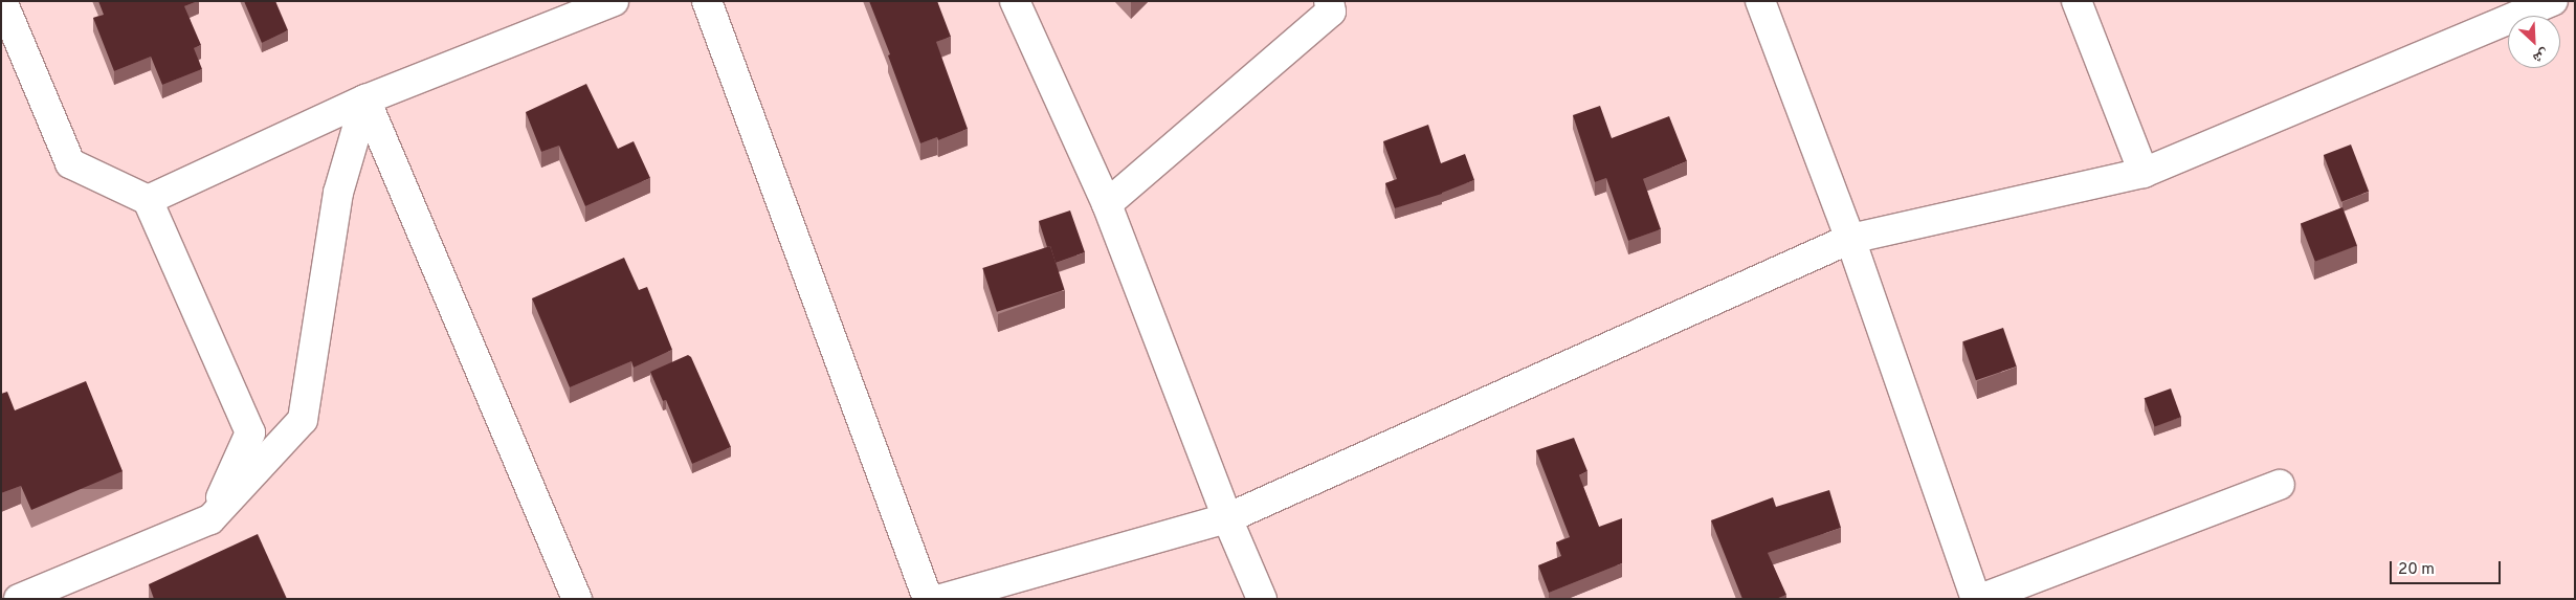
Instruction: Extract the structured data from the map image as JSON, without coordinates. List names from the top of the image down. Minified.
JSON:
{"scale_bar":"20 m","north":"bottom right"}
